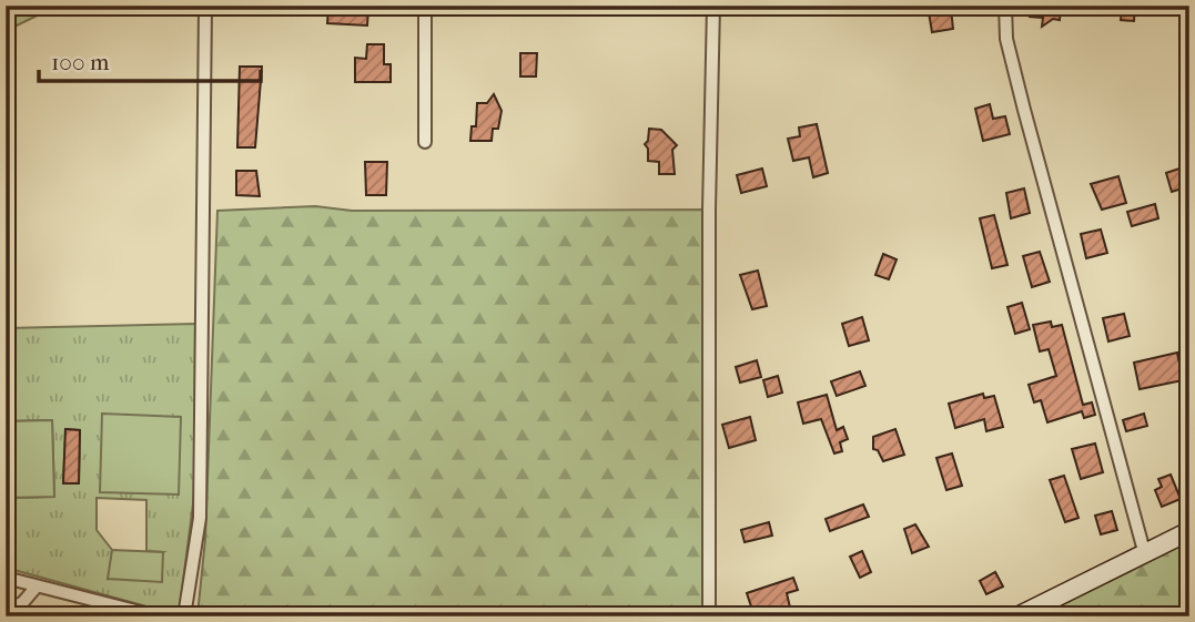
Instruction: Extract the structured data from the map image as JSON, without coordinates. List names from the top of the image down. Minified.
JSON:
{"scale_bar":"100 m"}
